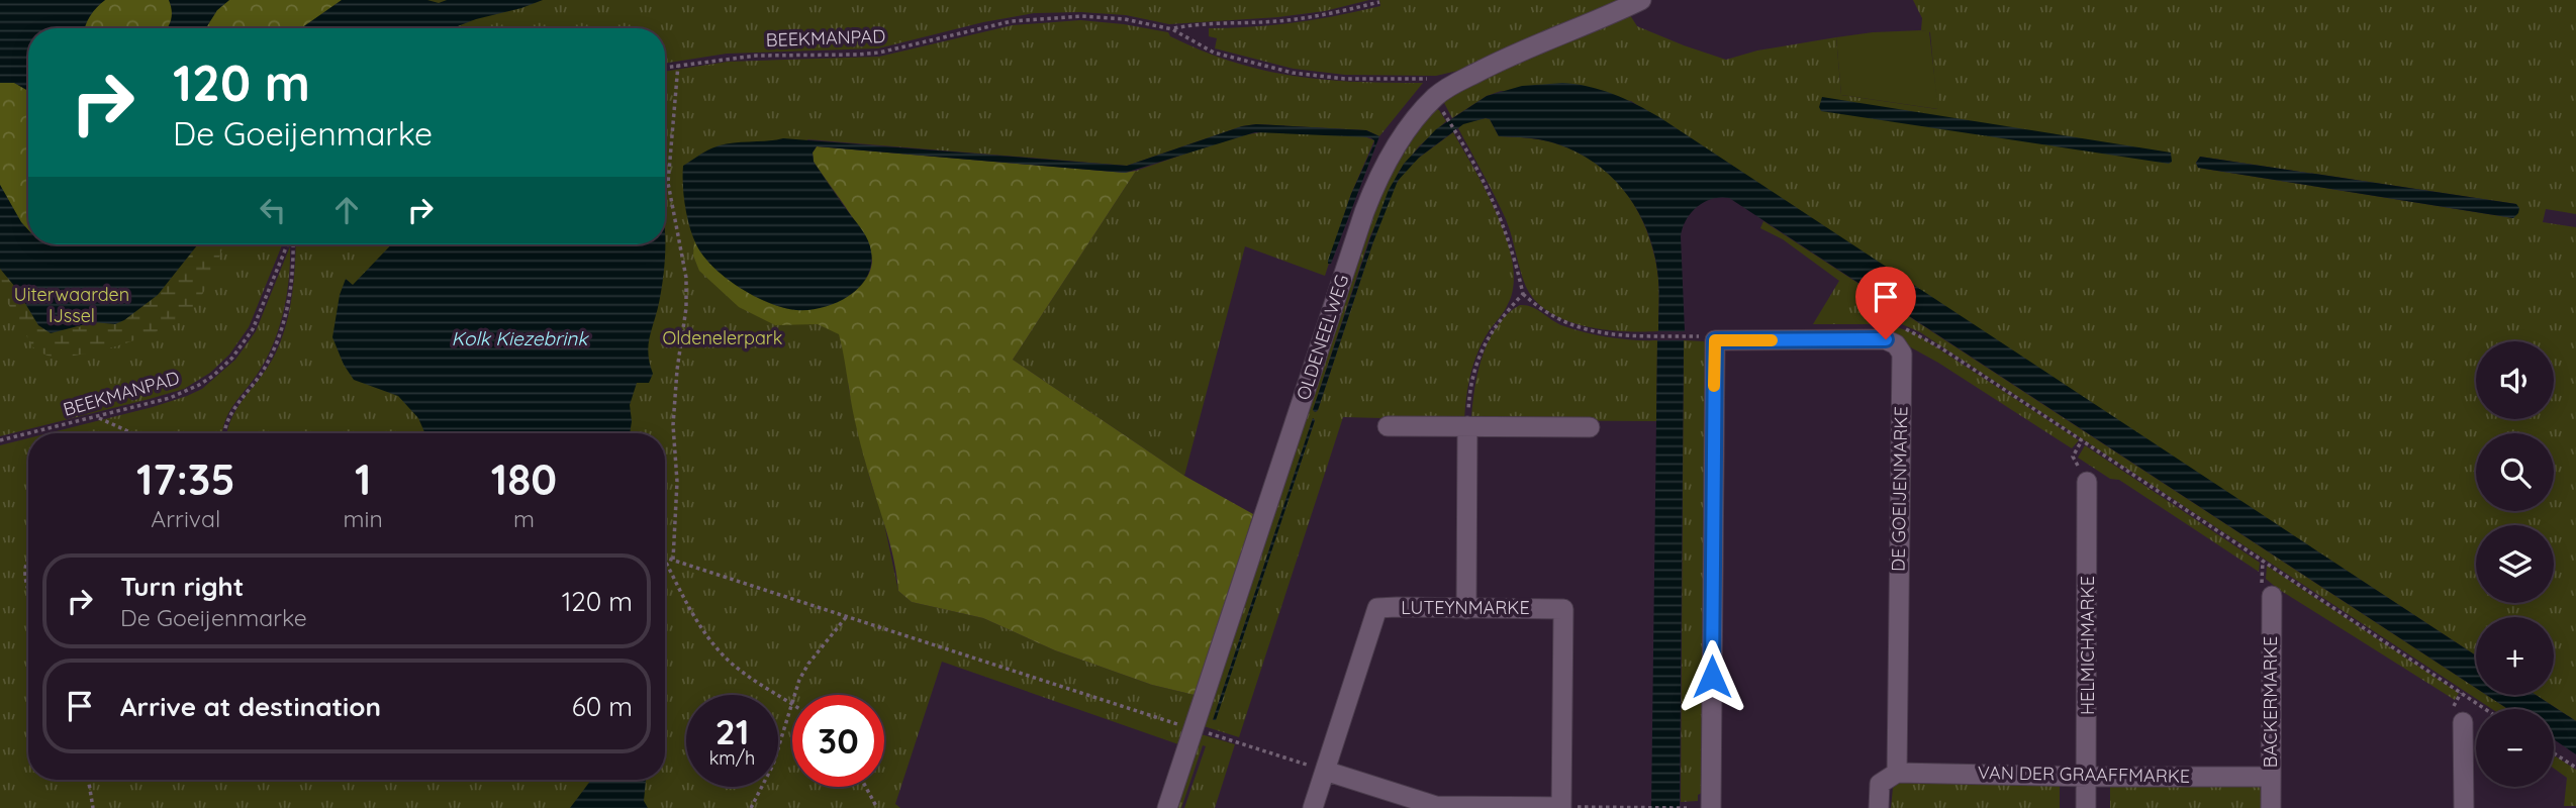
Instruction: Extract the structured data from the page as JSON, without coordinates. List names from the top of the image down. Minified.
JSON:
{"streets":{"street":["OLDENEELWEG","DE GOEIJENMARKE","LUTEYNMARKE","HELMICHMARKE","BACKERMARKE","VAN DER GRAAFFMARKE"],"path":["BEEKMANPAD"]},"crossings":[["BEEKMANPAD","OLDENEELWEG"],["DE GOEIJENMARKE","VAN DER GRAAFFMARKE"],["HELMICHMARKE","VAN DER GRAAFFMARKE"],["BACKERMARKE","VAN DER GRAAFFMARKE"]],"water":["Kolk Kiezebrink"],"parks":["Uiterwaarden IJssel","Oldenelerpark"],"page":{"turn":["120 m","De Goeijenmarke"],"map_buttons":["+","−"],"eta":["17:35","Arrival","1","min","180","m"],"list":[{"name":"Turn right","note":"De Goeijenmarke","value":"120 m"},{"name":"Arrive at destination","value":"60 m"}],"speed":"21 km/h","limit":"30"}}
